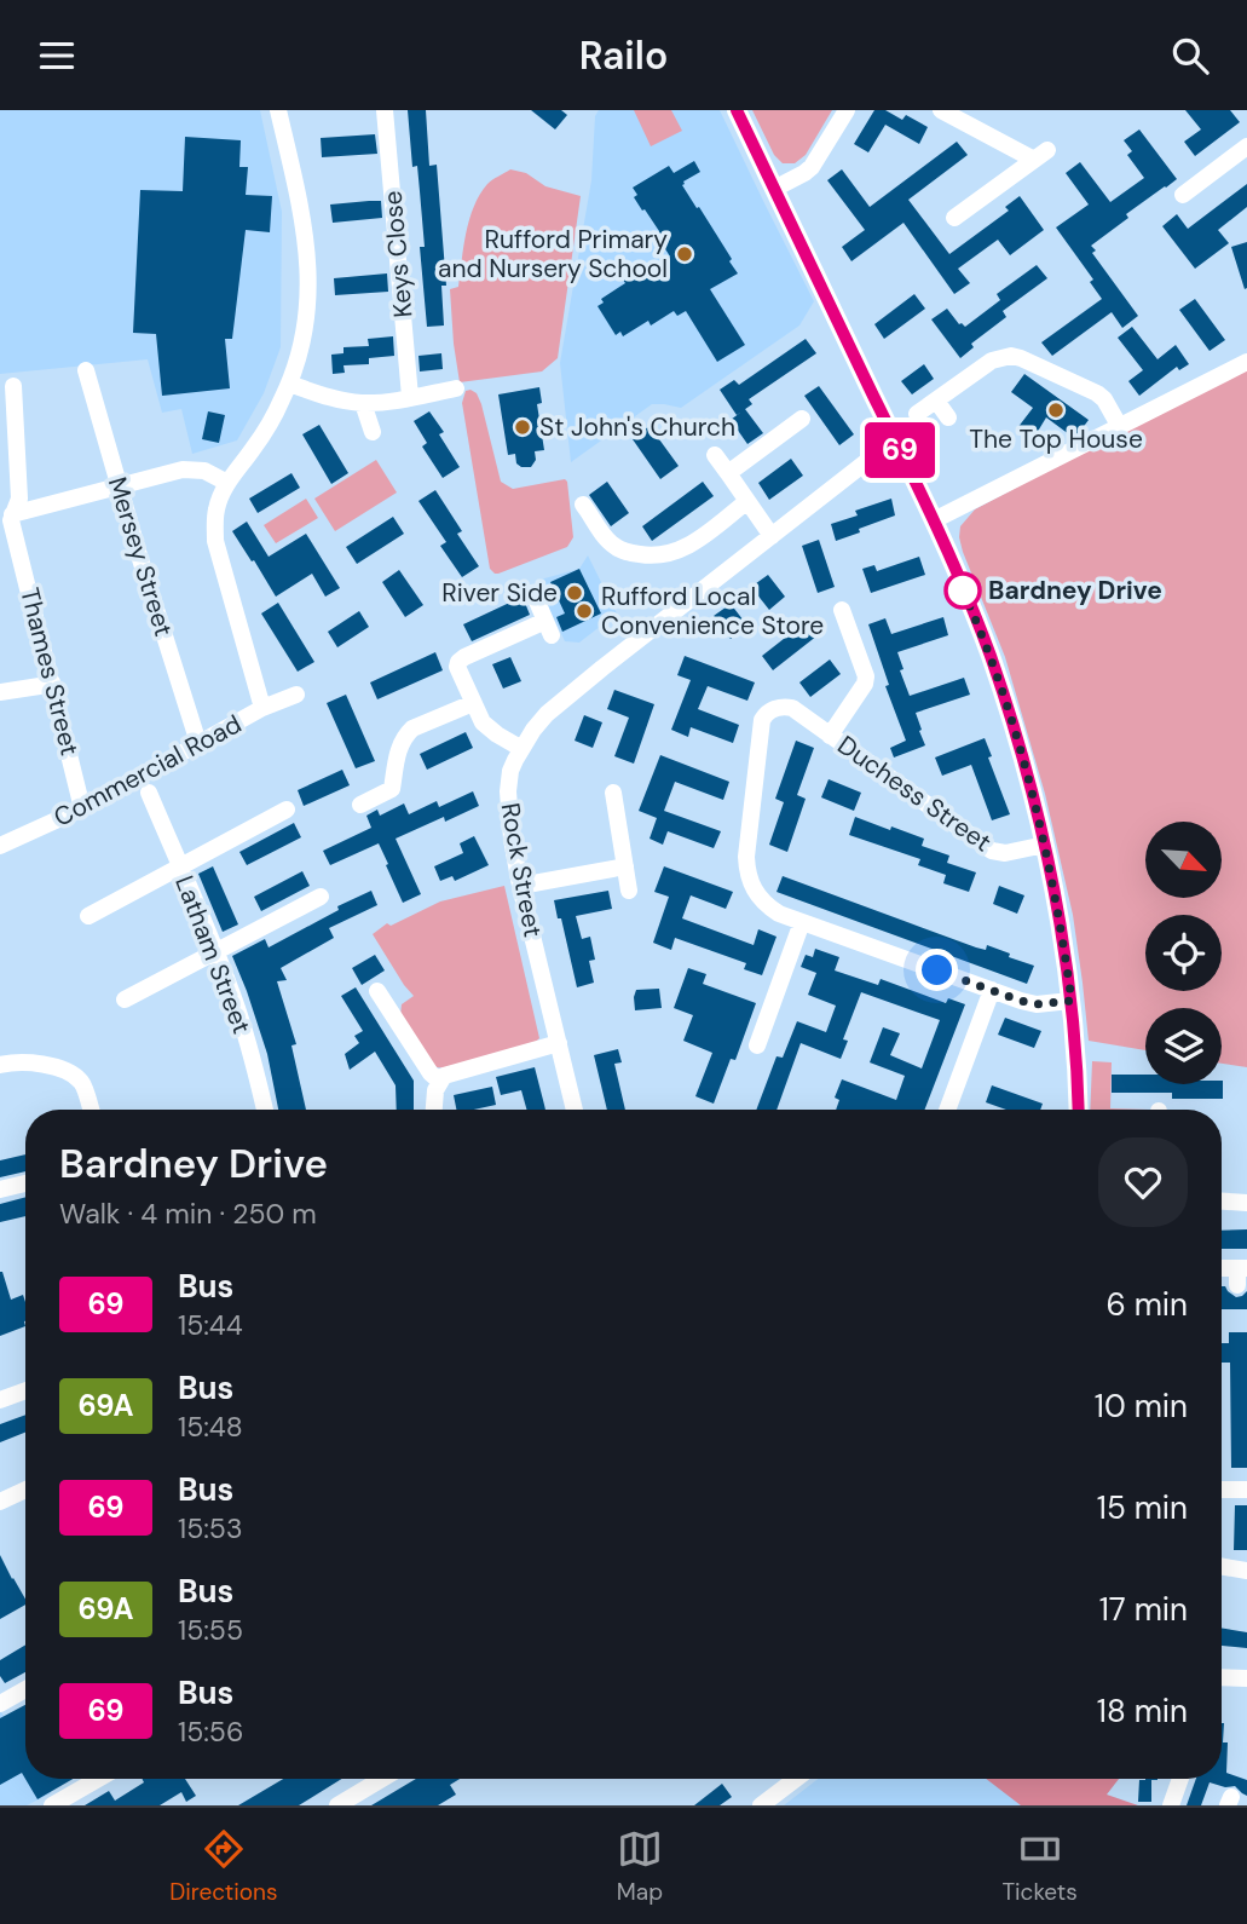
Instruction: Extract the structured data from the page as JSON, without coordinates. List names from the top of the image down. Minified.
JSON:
{"streets":{"street":["Keys Close","Mersey Street","Thames Street","Commercial Road","Duchess Street","Rock Street","Latham Street"]},"crossings":[["Mersey Street","Commercial Road"],["Thames Street","Commercial Road"]],"places":["Rufford Primary and Nursery School","The Top House","St John's Church","Bardney Drive","River Side","Rufford Local Convenience Store"],"lines":["bus line 69"],"north":"bottom right","page":{"header":"Railo","on_map":"69","heading":["Bardney Drive","Walk · 4 min · 250 m"],"list":[{"mark":"69","name":"Bus","note":"15:44","value":"6 min"},{"mark":"69A","name":"Bus","note":"15:48","value":"10 min"},{"mark":"69","name":"Bus","note":"15:53","value":"15 min"},{"mark":"69A","name":"Bus","note":"15:55","value":"17 min"},{"mark":"69","name":"Bus","note":"15:56","value":"18 min"}],"tabs":["Directions","Map","Tickets"]}}
